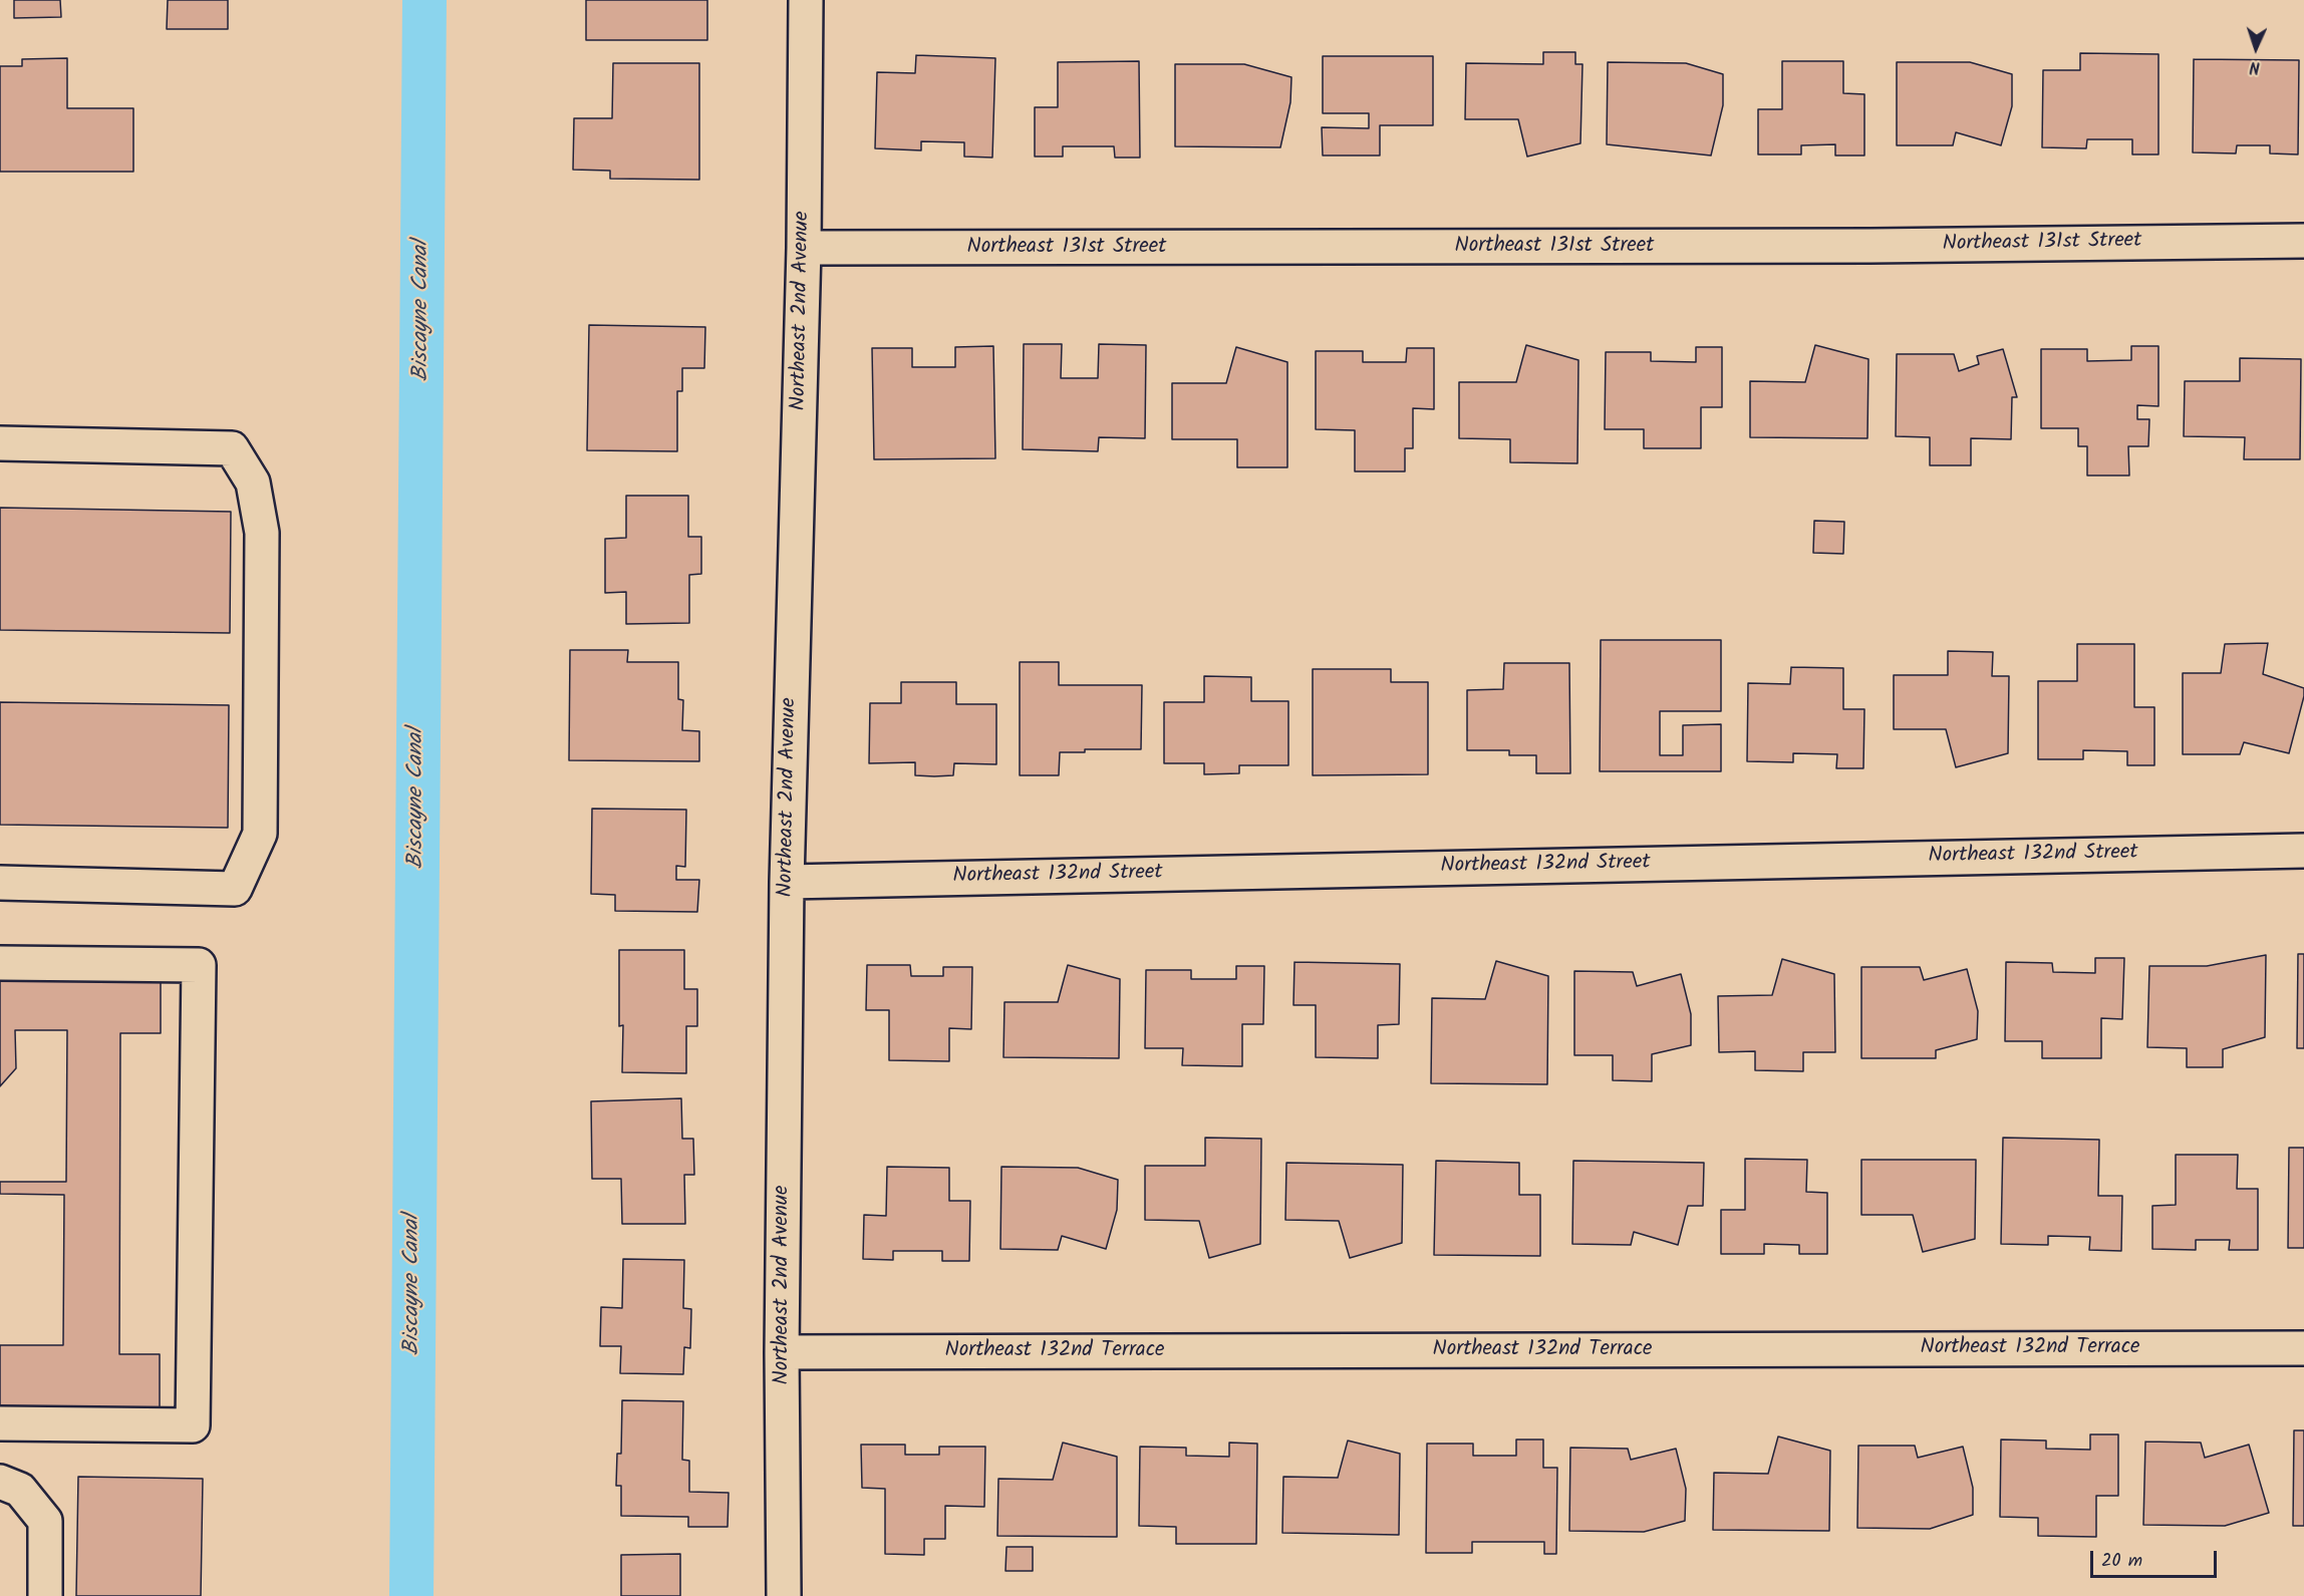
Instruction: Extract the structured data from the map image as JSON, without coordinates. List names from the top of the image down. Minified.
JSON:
{"streets":{"street":["Northeast 131st Street","Northeast 2nd Avenue","Northeast 132nd Street","Northeast 132nd Terrace"]},"crossings":[["Northeast 131st Street","Northeast 2nd Avenue"],["Northeast 2nd Avenue","Northeast 132nd Street"],["Northeast 2nd Avenue","Northeast 132nd Terrace"]],"water":["Biscayne Canal"],"scale_bar":"20 m","north":"bottom"}
